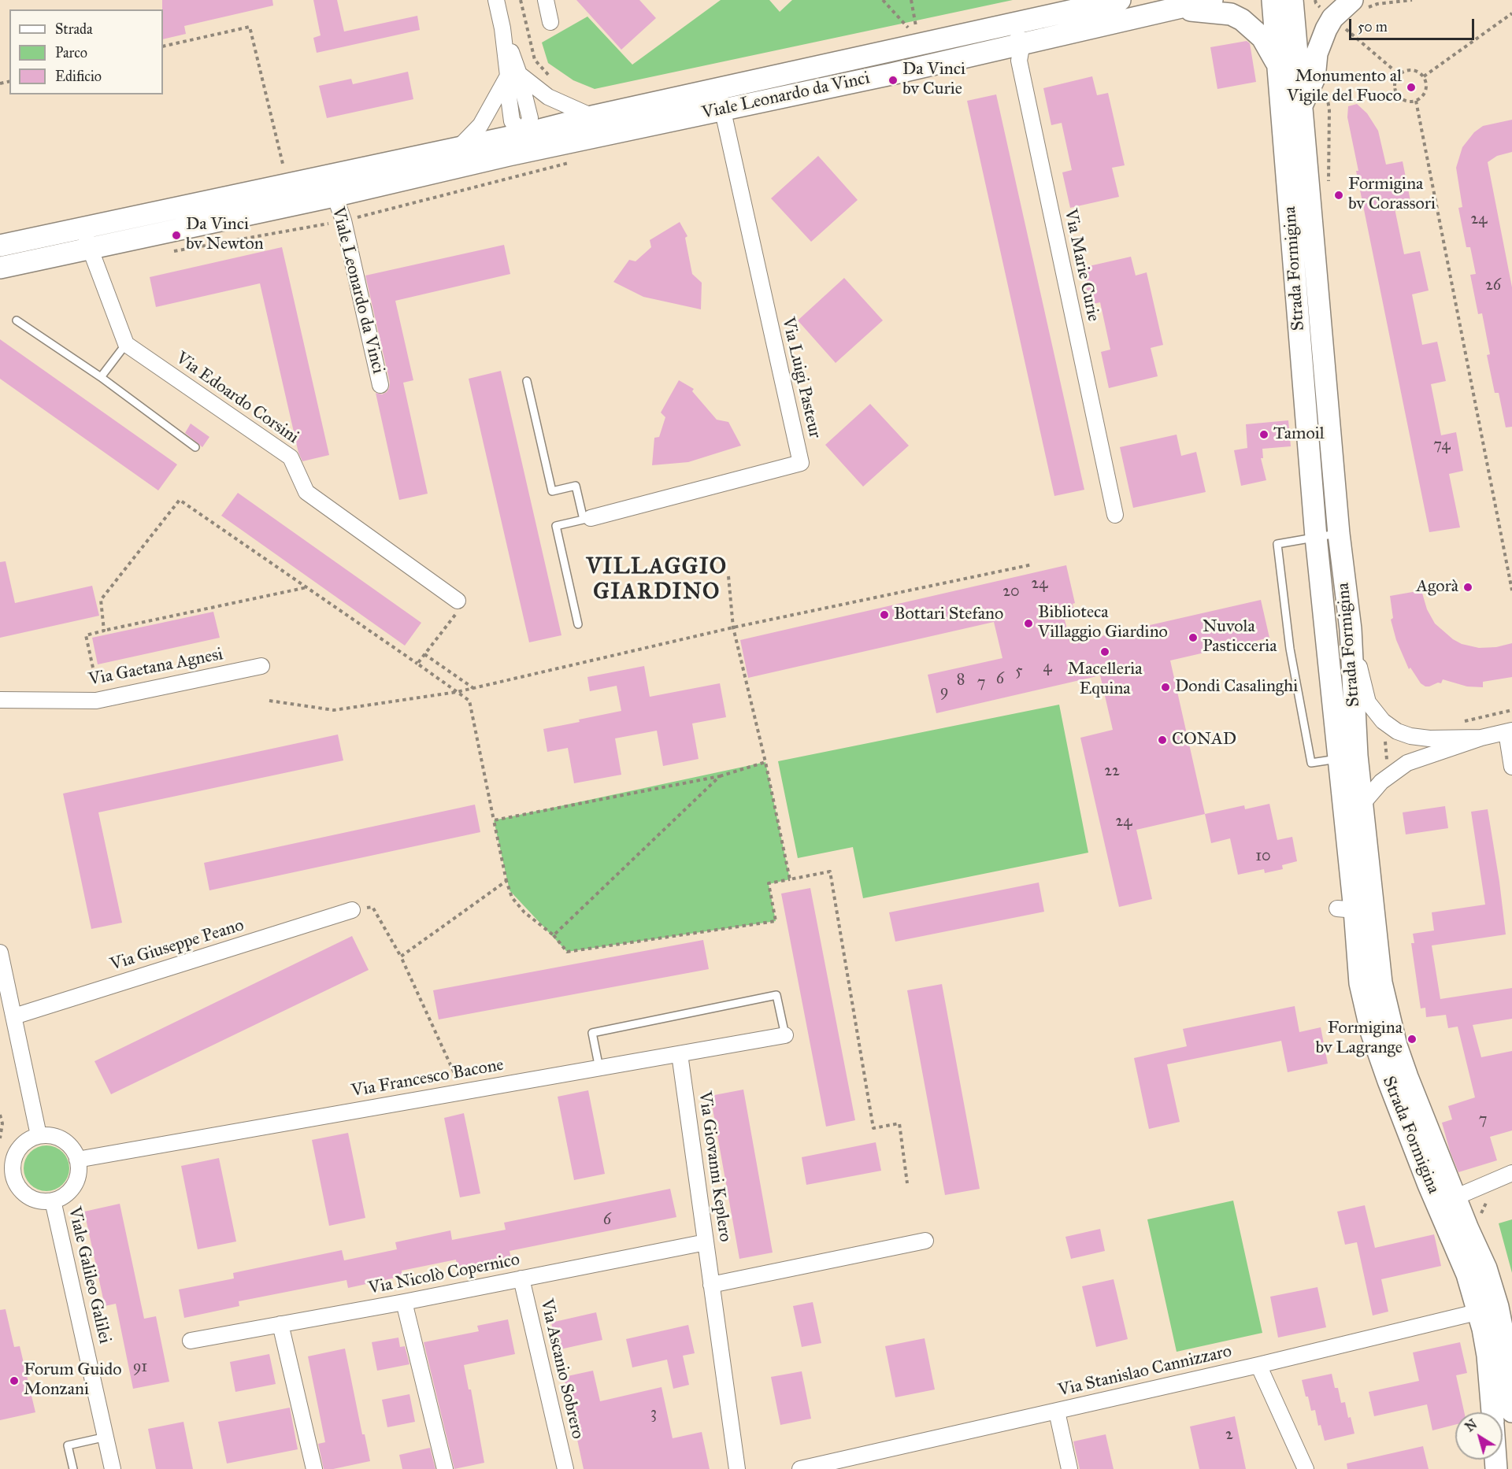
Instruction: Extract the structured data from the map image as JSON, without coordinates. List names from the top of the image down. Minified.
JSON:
{"streets":{"street":["Viale Leonardo da Vinci","Via Marie Curie","Strada Formigina","Via Luigi Pasteur","Via Edoardo Corsini","Via Gaetana Agnesi","Via Giuseppe Peano","Via Francesco Bacone","Via Giovanni Keplero","Via Nicolò Copernico","Viale Galileo Galilei","Via Ascanio Sobrero","Via Stanislao Cannizzaro"]},"crossings":[["Viale Leonardo da Vinci","Via Marie Curie"],["Viale Leonardo da Vinci","Via Luigi Pasteur"],["Strada Formigina","Via Stanislao Cannizzaro"],["Via Francesco Bacone","Via Giovanni Keplero"],["Via Francesco Bacone","Viale Galileo Galilei"],["Via Giovanni Keplero","Via Nicolò Copernico"],["Via Nicolò Copernico","Via Ascanio Sobrero"]],"districts":["VILLAGGIO GIARDINO"],"places":["Da Vinci bv Curie","Monumento al Vigile del Fuoco","Formigina bv Corassori","Da Vinci bv Newton","Tamoil","Agorà","Bottari Stefano","Biblioteca Villaggio Giardino","Nuvola Pasticceria","Macelleria Equina","Dondi Casalinghi","CONAD","Formigina bv Lagrange","Forum Guido Monzani"],"house_numbers":["24","26","74","24","20","4","5","6","8","7","9","22","24","10","7","6","91","3","2"],"legend":["Strada","Parco","Edificio"],"scale_bar":"50 m","north":"top left"}
